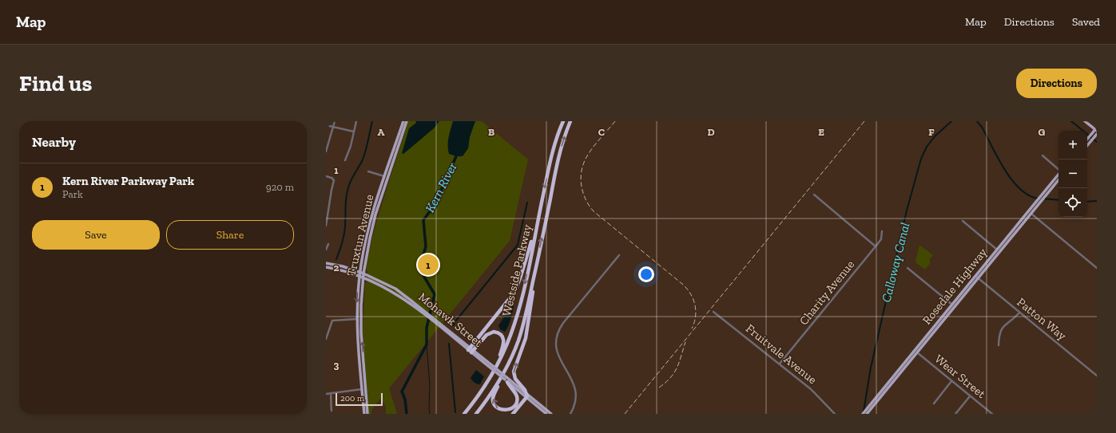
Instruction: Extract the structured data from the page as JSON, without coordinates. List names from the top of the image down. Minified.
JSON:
{"streets":{"highway":["Westside Parkway"],"main road":["Truxtun Avenue","Rosedale Highway","Mohawk Street"],"street":["Charity Avenue","Patton Way","Fruitvale Avenue","Wear Street"]},"crossings":[["Truxtun Avenue","Mohawk Street"],["Rosedale Highway","Patton Way"],["Rosedale Highway","Wear Street"],["Charity Avenue","Fruitvale Avenue"]],"water":["Kern River","Calloway Canal"],"scale_bar":"200 m","page":{"header":"Map","nav":["Map","Directions","Saved"],"buttons":["Directions",["Save","Share"]],"title":"Find us","heading":"Nearby","map_buttons":["+","−"],"list":[{"mark":"1","name":"Kern River Parkway Park","note":"Park","value":"920 m"}],"pins":"1","scale":"200 m"},"grid":{"columns":["A","B","C","D","E","F","G"],"rows":["1","2","3"]}}
